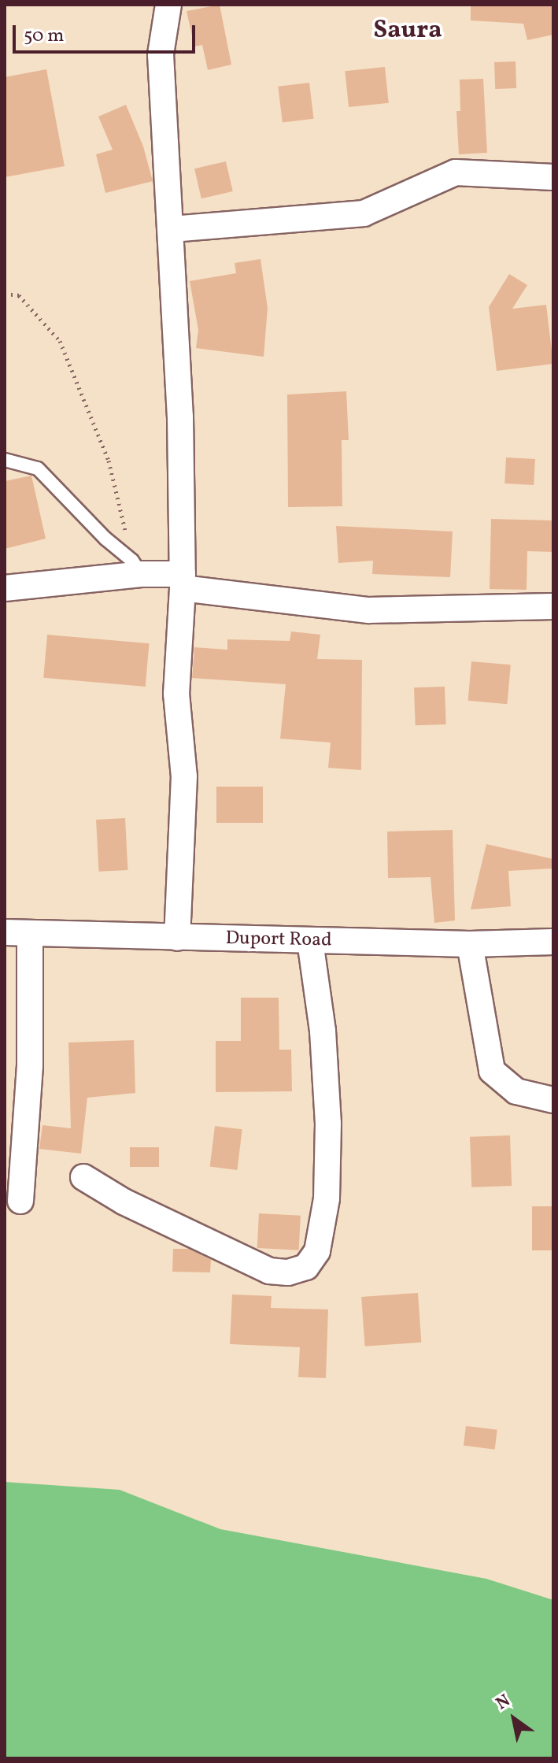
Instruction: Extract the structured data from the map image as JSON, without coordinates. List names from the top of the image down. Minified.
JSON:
{"streets":{"street":["Duport Road"]},"districts":["Saura"],"scale_bar":"50 m","north":"top left"}
